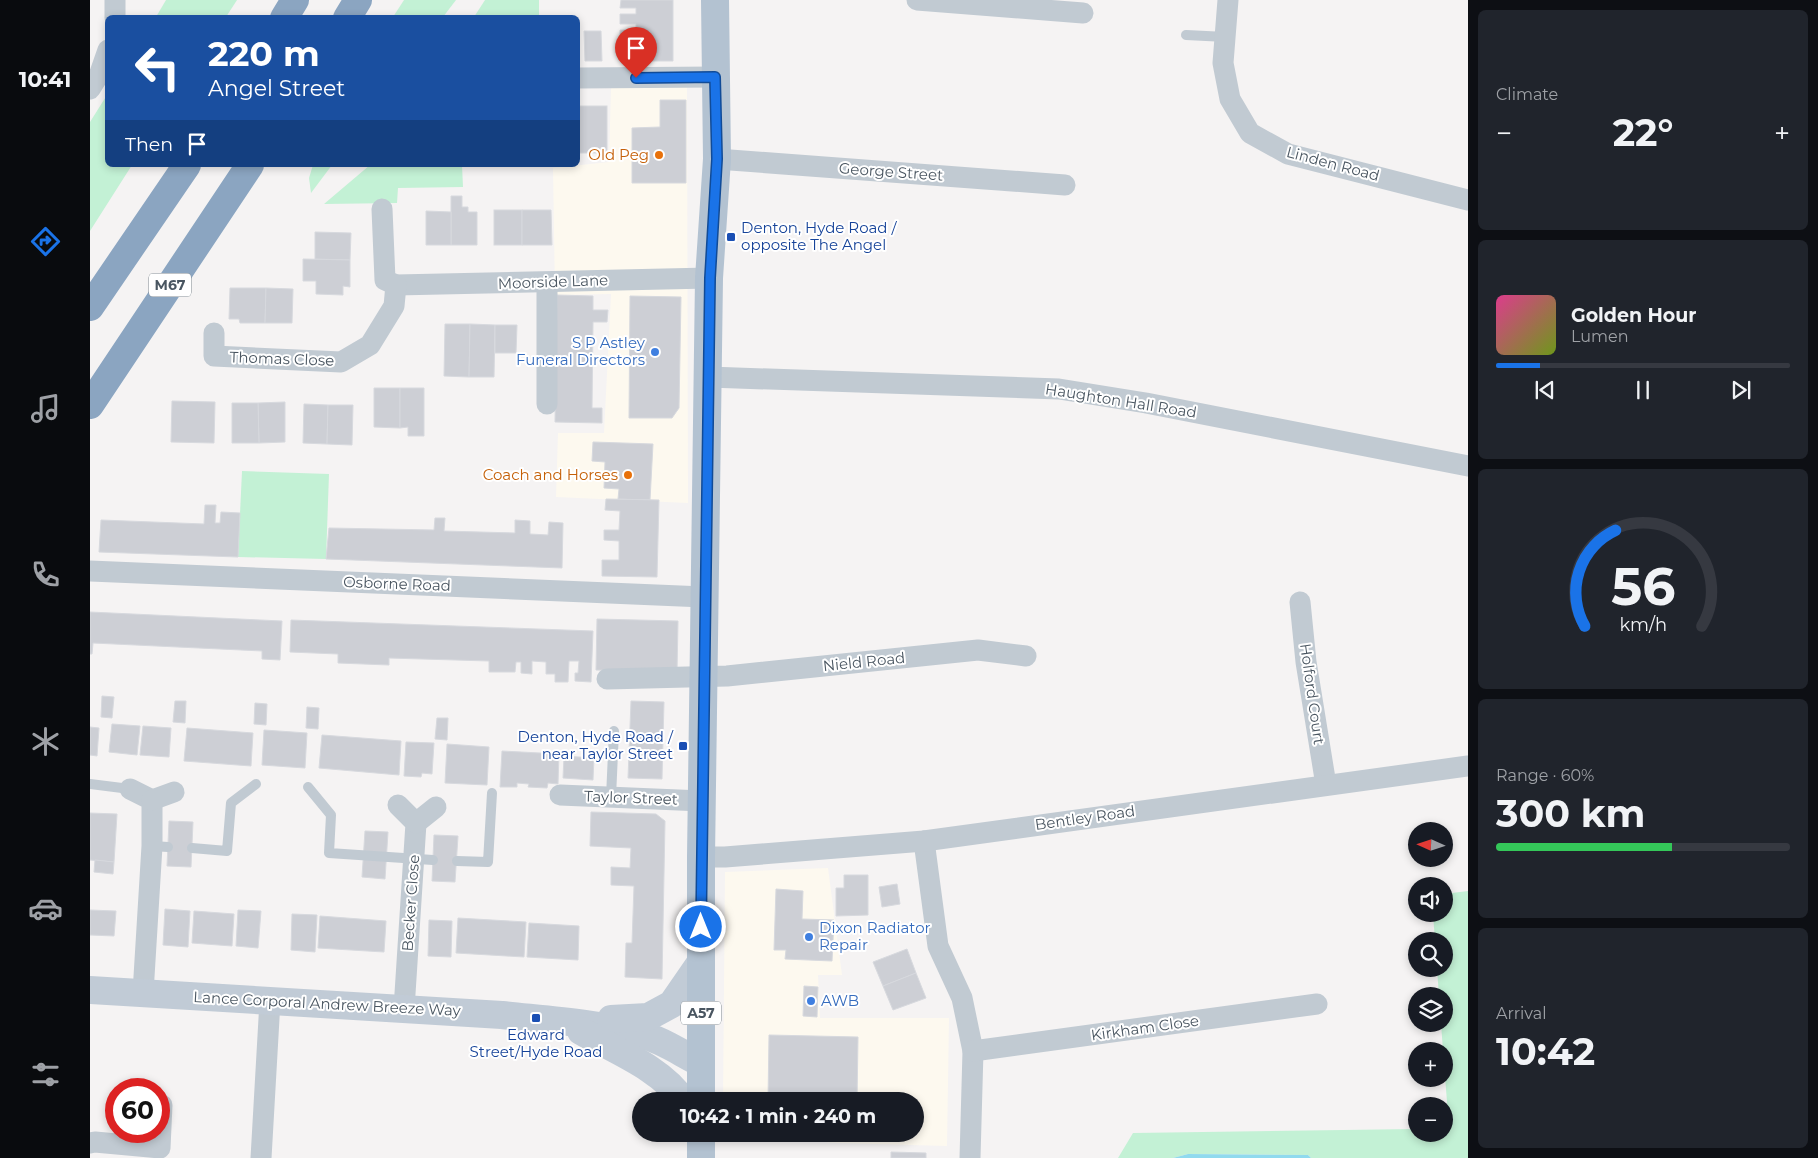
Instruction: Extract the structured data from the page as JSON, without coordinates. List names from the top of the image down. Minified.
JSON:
{"streets":{"highway":["M67"],"main road":["A57"],"street":["Linden Road","George Street","Moorside Lane","Thomas Close","Haughton Hall Road","Osborne Road","Nield Road","Holford Court","Taylor Street","Bentley Road","Becker Close","Lance Corporal Andrew Breeze Way","Kirkham Close"]},"crossings":[["George Street","A57"],["Moorside Lane","Thomas Close"],["Moorside Lane","A57"],["Haughton Hall Road","A57"],["Osborne Road","A57"],["Nield Road","A57"],["Holford Court","Bentley Road"],["Taylor Street","A57"],["Bentley Road","A57"],["Becker Close","Lance Corporal Andrew Breeze Way"],["Lance Corporal Andrew Breeze Way","A57"]],"places":{"other":["Old Peg","S P Astley Funeral Directors","Coach and Horses","Dixon Radiator Repair","AWB"],"transit":["Denton, Hyde Road / opposite The Angel","Denton, Hyde Road / near Taylor Street","Edward Street/Hyde Road"]},"north":"left","page":{"tabs":"10:41","tile":["Climate",["Range · 60%","300 km"],["Arrival","10:42"]],"turn":["220 m","Angel Street"],"heat":["−","22°","+"],"then":"Then","song":["Golden Hour","Lumen"],"map_buttons":["+","−"],"limit":"60","trip":"10:42 · 1 min · 240 m","gauge":["56","km/h"]}}
